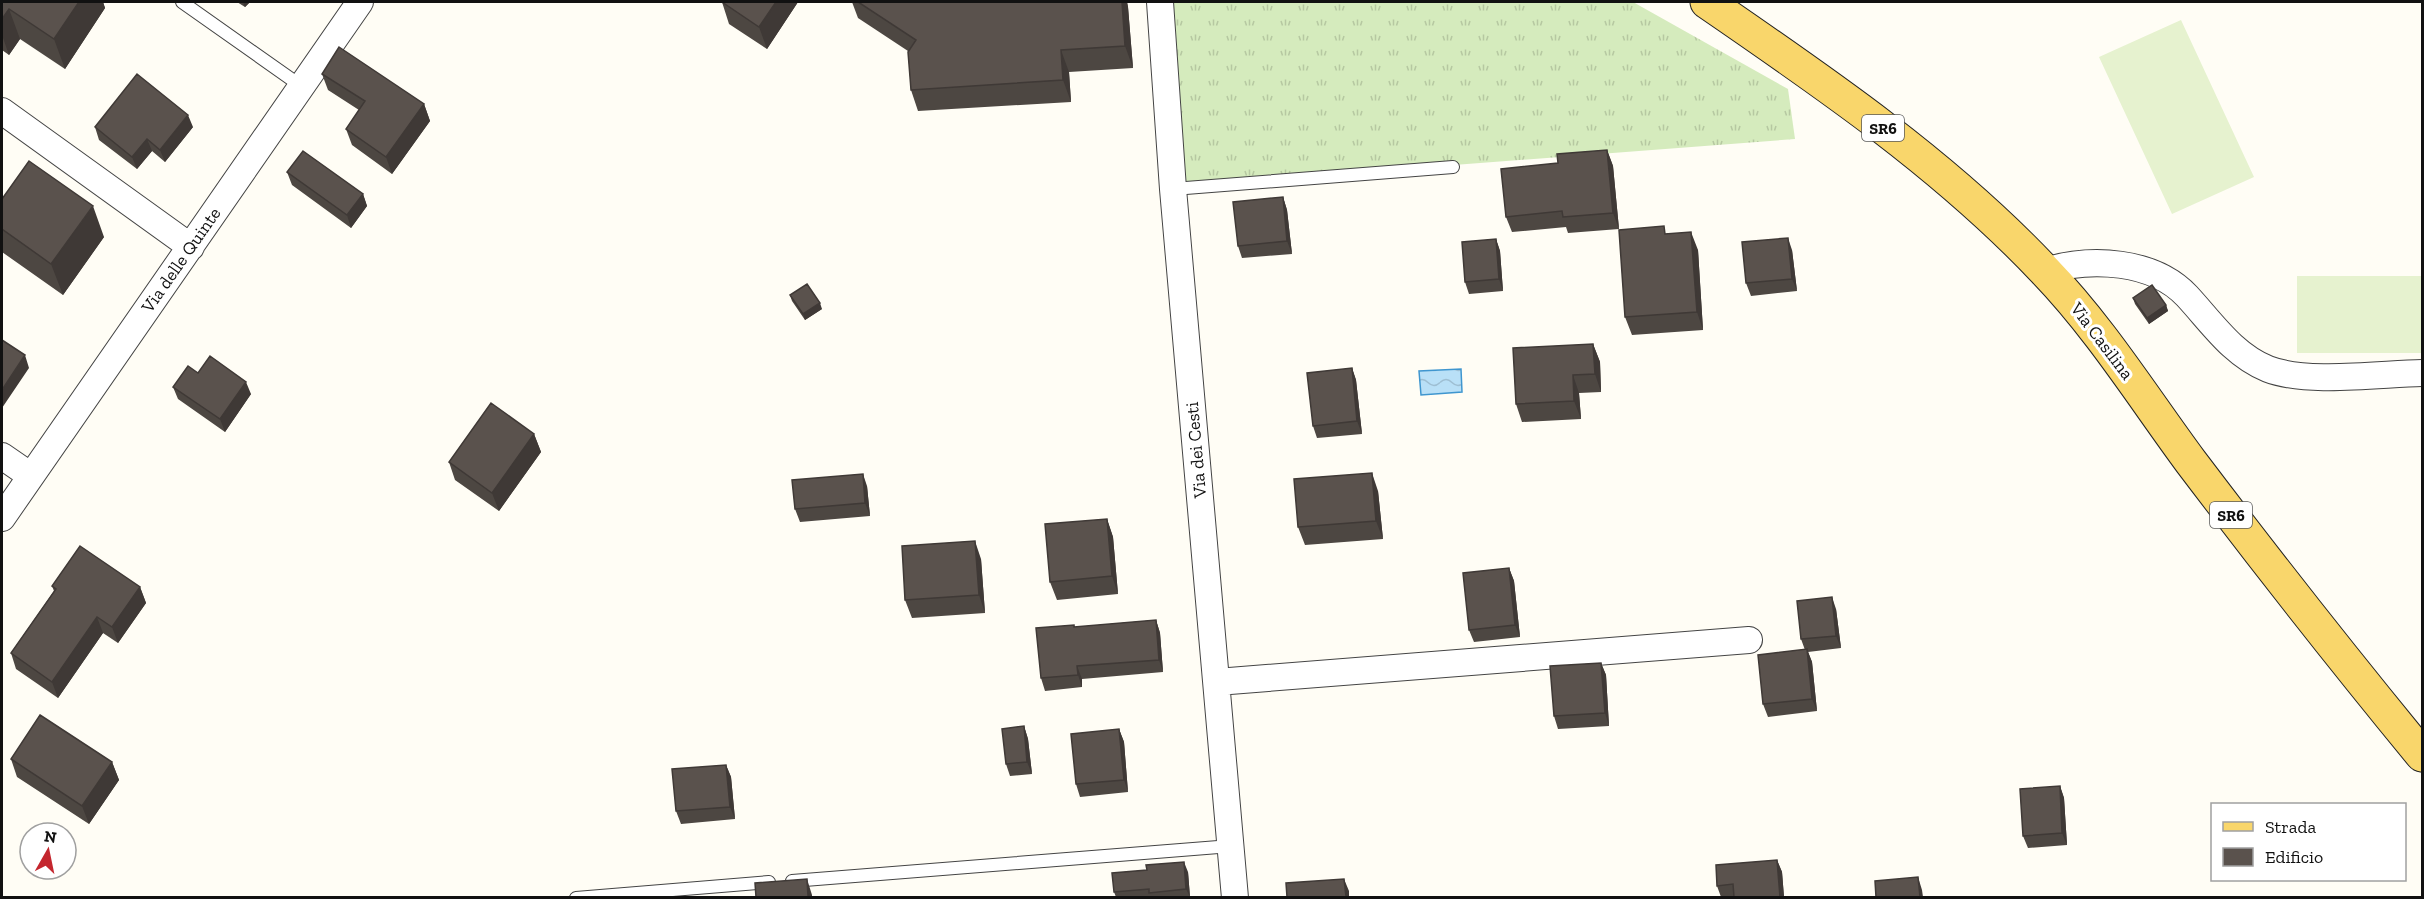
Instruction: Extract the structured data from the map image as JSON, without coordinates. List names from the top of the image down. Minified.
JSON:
{"streets":{"main road":["SR6","Via Casilina"],"street":["Via delle Quinte","Via dei Cesti"]},"legend":["Strada","Edificio"],"north":"top"}
